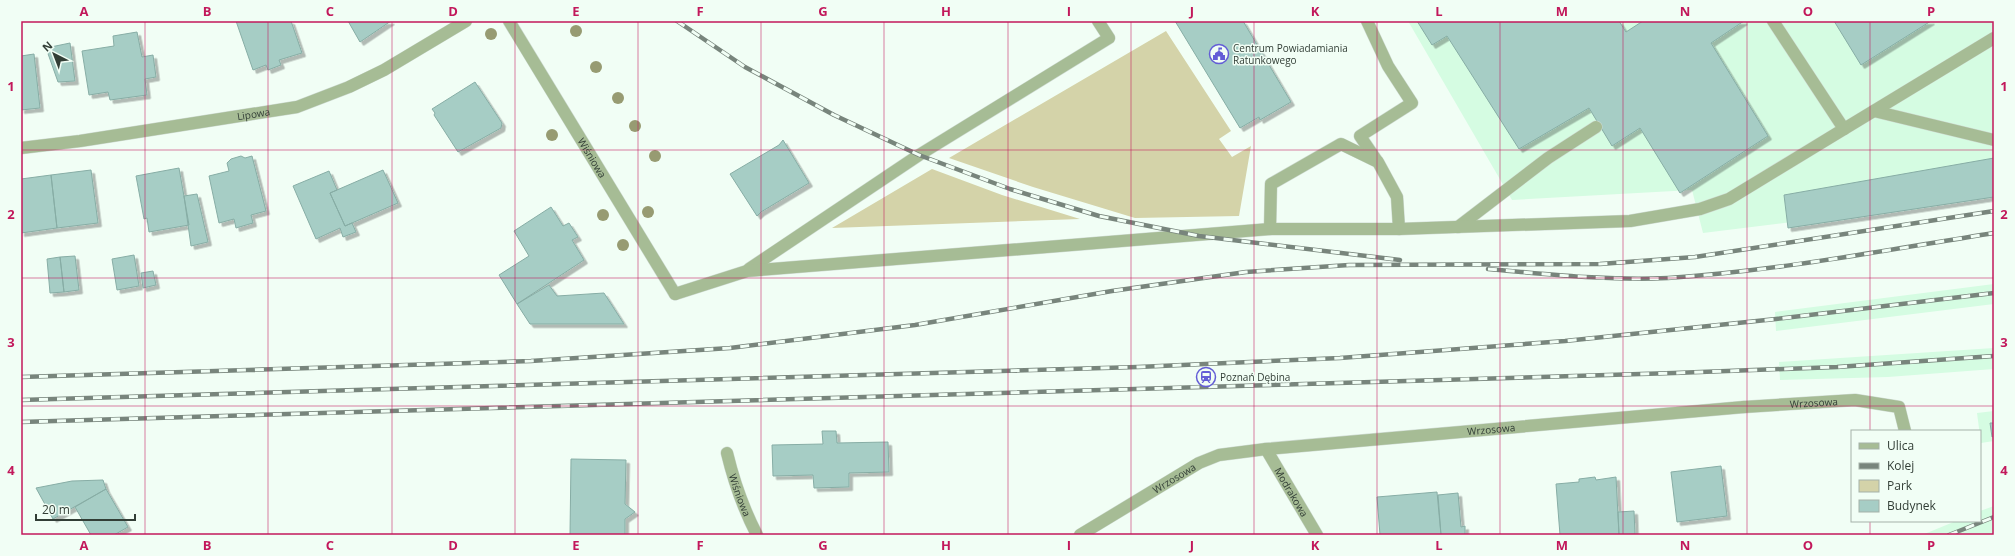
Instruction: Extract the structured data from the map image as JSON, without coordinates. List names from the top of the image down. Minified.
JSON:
{"streets":{"street":["Lipowa","Wiśniowa","Wrzosowa","Modrakowa"]},"crossings":[["Wrzosowa","Modrakowa"]],"places":{"public building":["Centrum Powiadamiania Ratunkowego"],"station":["Poznań Dębina"]},"legend":["Ulica","Kolej","Park","Budynek"],"scale_bar":"20 m","north":"top left","grid":{"columns":["A","B","C","D","E","F","G","H","I","J","K","L","M","N","O","P"],"rows":["1","2","3","4"]}}
